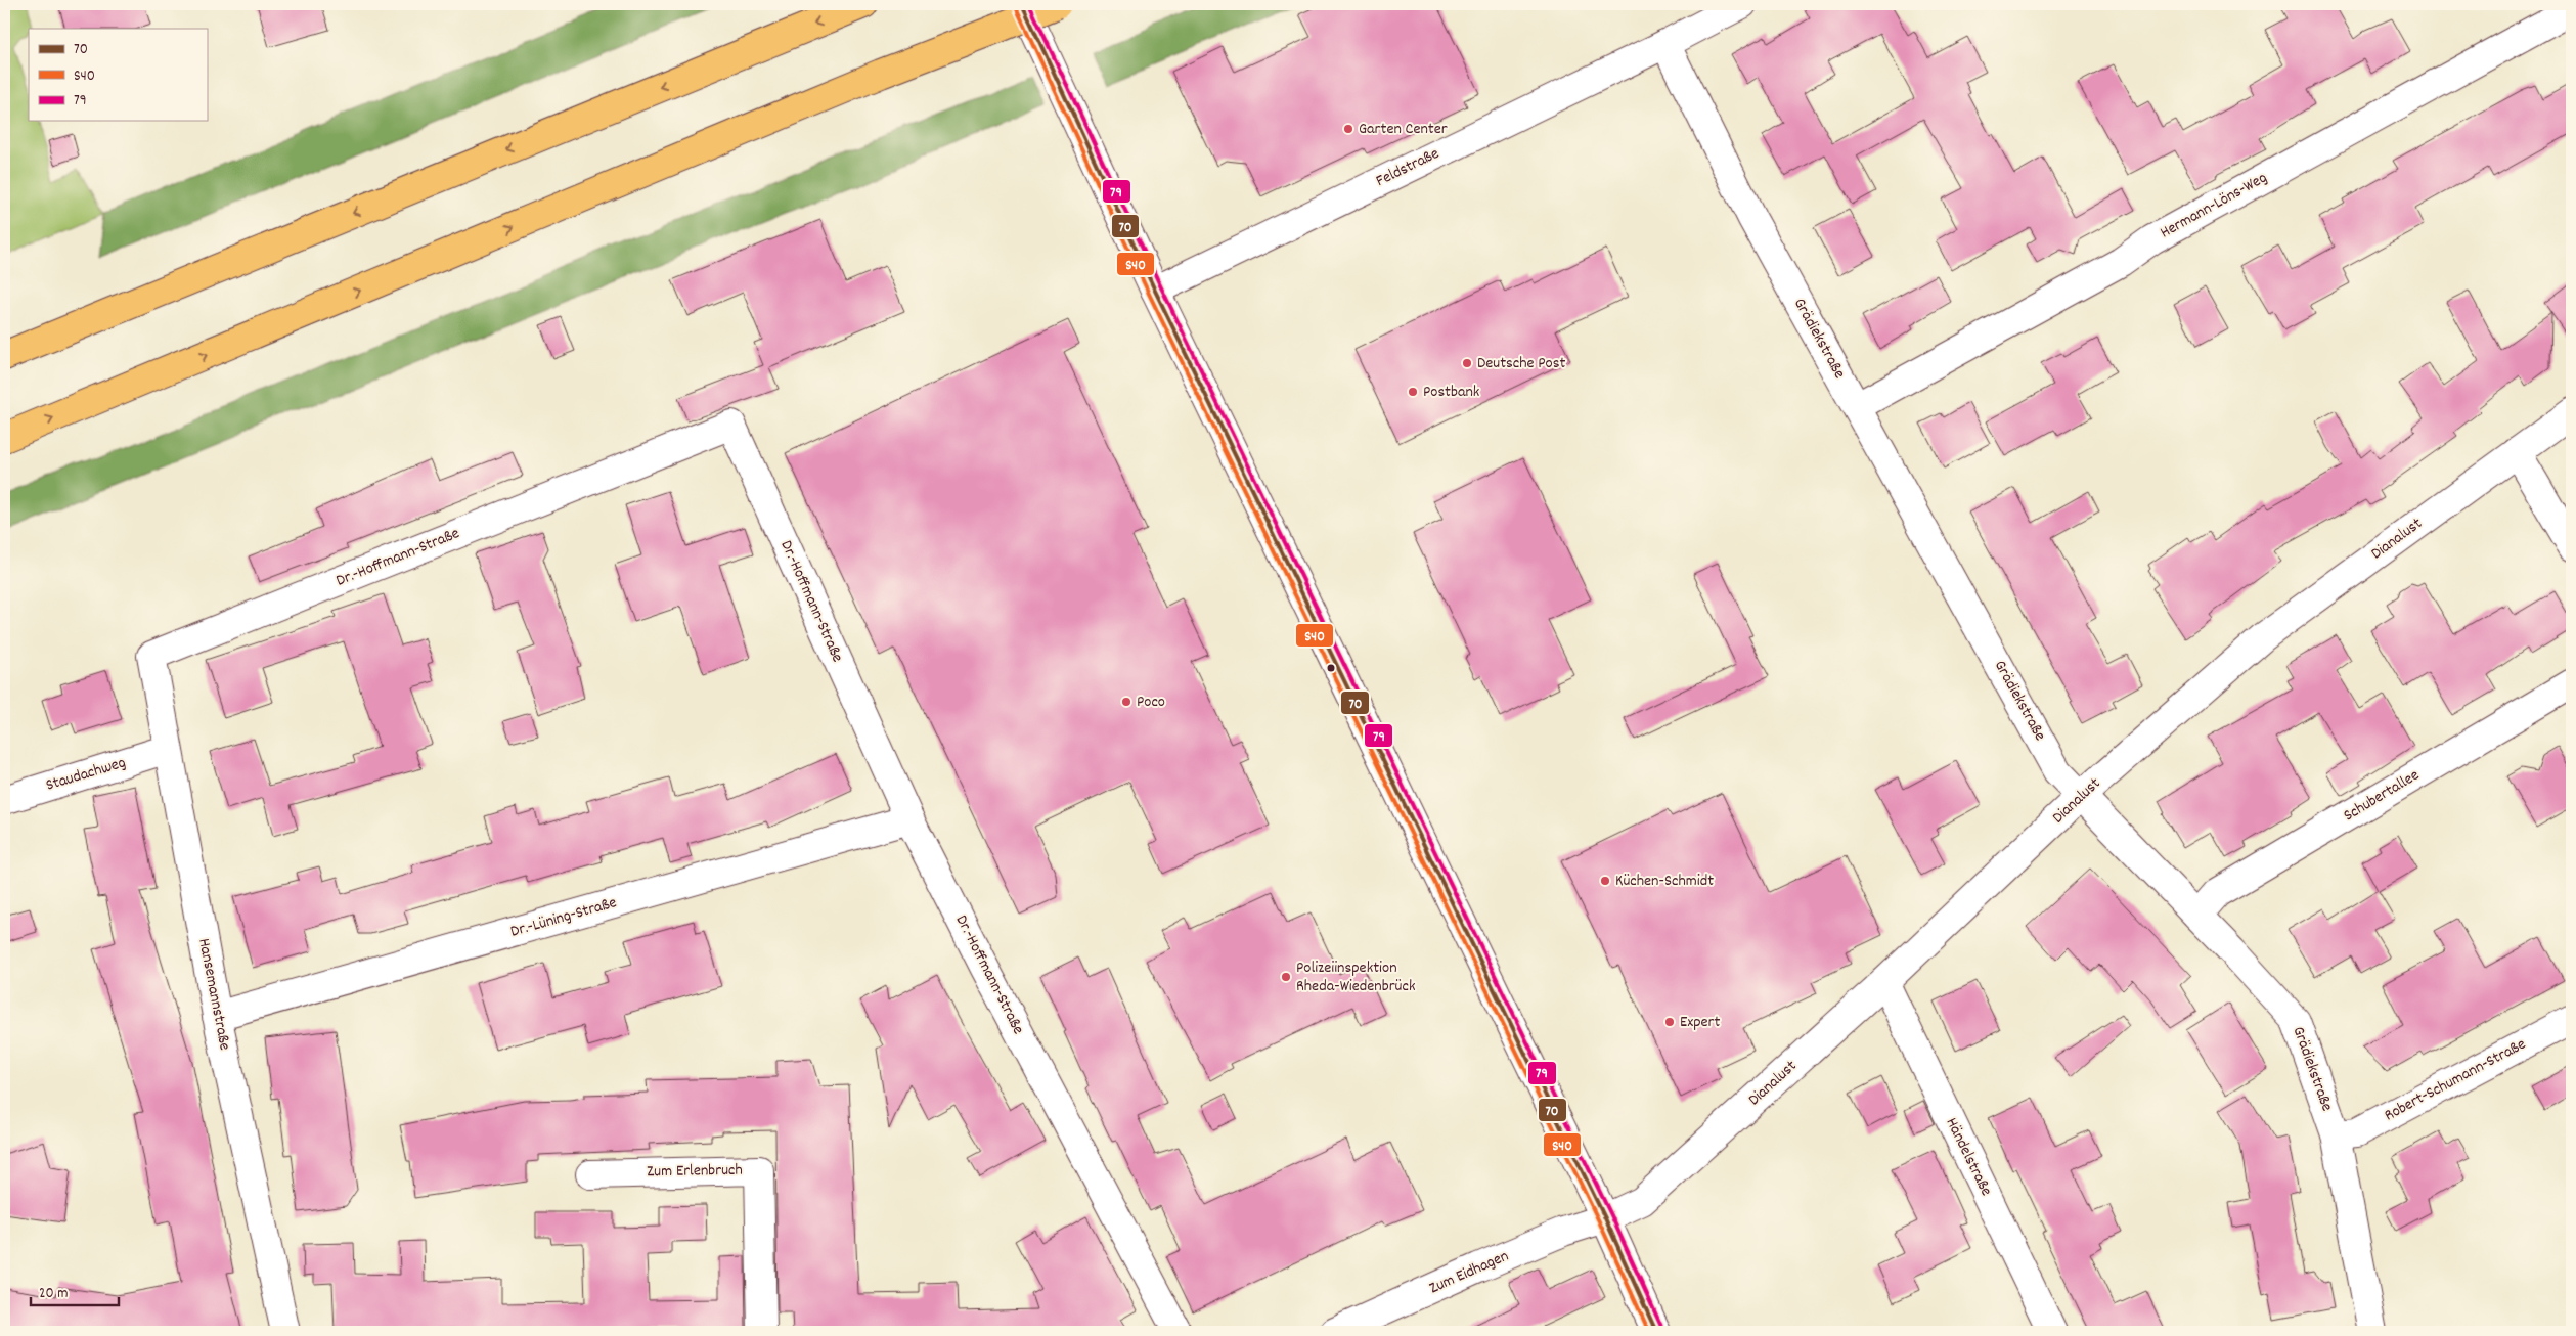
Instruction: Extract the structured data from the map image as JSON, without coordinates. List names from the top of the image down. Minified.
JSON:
{"streets":{"street":["Feldstraße","Hermann-Löns-Weg","Grädiekstraße","Dianalust","Dr.-Hoffmann-Straße","Staudachweg","Schubertallee","Dr.-Lüning-Straße","Hansemannstraße","Robert-Schumann-Straße","Händelstraße","Zum Erlenbruch","Zum Eidhagen"]},"crossings":[["Feldstraße","Grädiekstraße"],["Hermann-Löns-Weg","Grädiekstraße"],["Grädiekstraße","Dianalust"],["Grädiekstraße","Schubertallee"],["Grädiekstraße","Robert-Schumann-Straße"],["Dianalust","Händelstraße"],["Dianalust","Zum Eidhagen"],["Dr.-Hoffmann-Straße","Dr.-Lüning-Straße"],["Dr.-Hoffmann-Straße","Hansemannstraße"],["Staudachweg","Hansemannstraße"],["Dr.-Lüning-Straße","Hansemannstraße"]],"places":["Garten Center","Deutsche Post","Postbank","Poco","Küchen-Schmidt","Polizeiinspektion Rheda-Wiedenbrück","Expert"],"lines":["transit line 70","transit line 79","transit line S40"],"legend":["70","S40","79"],"scale_bar":"20 m"}
